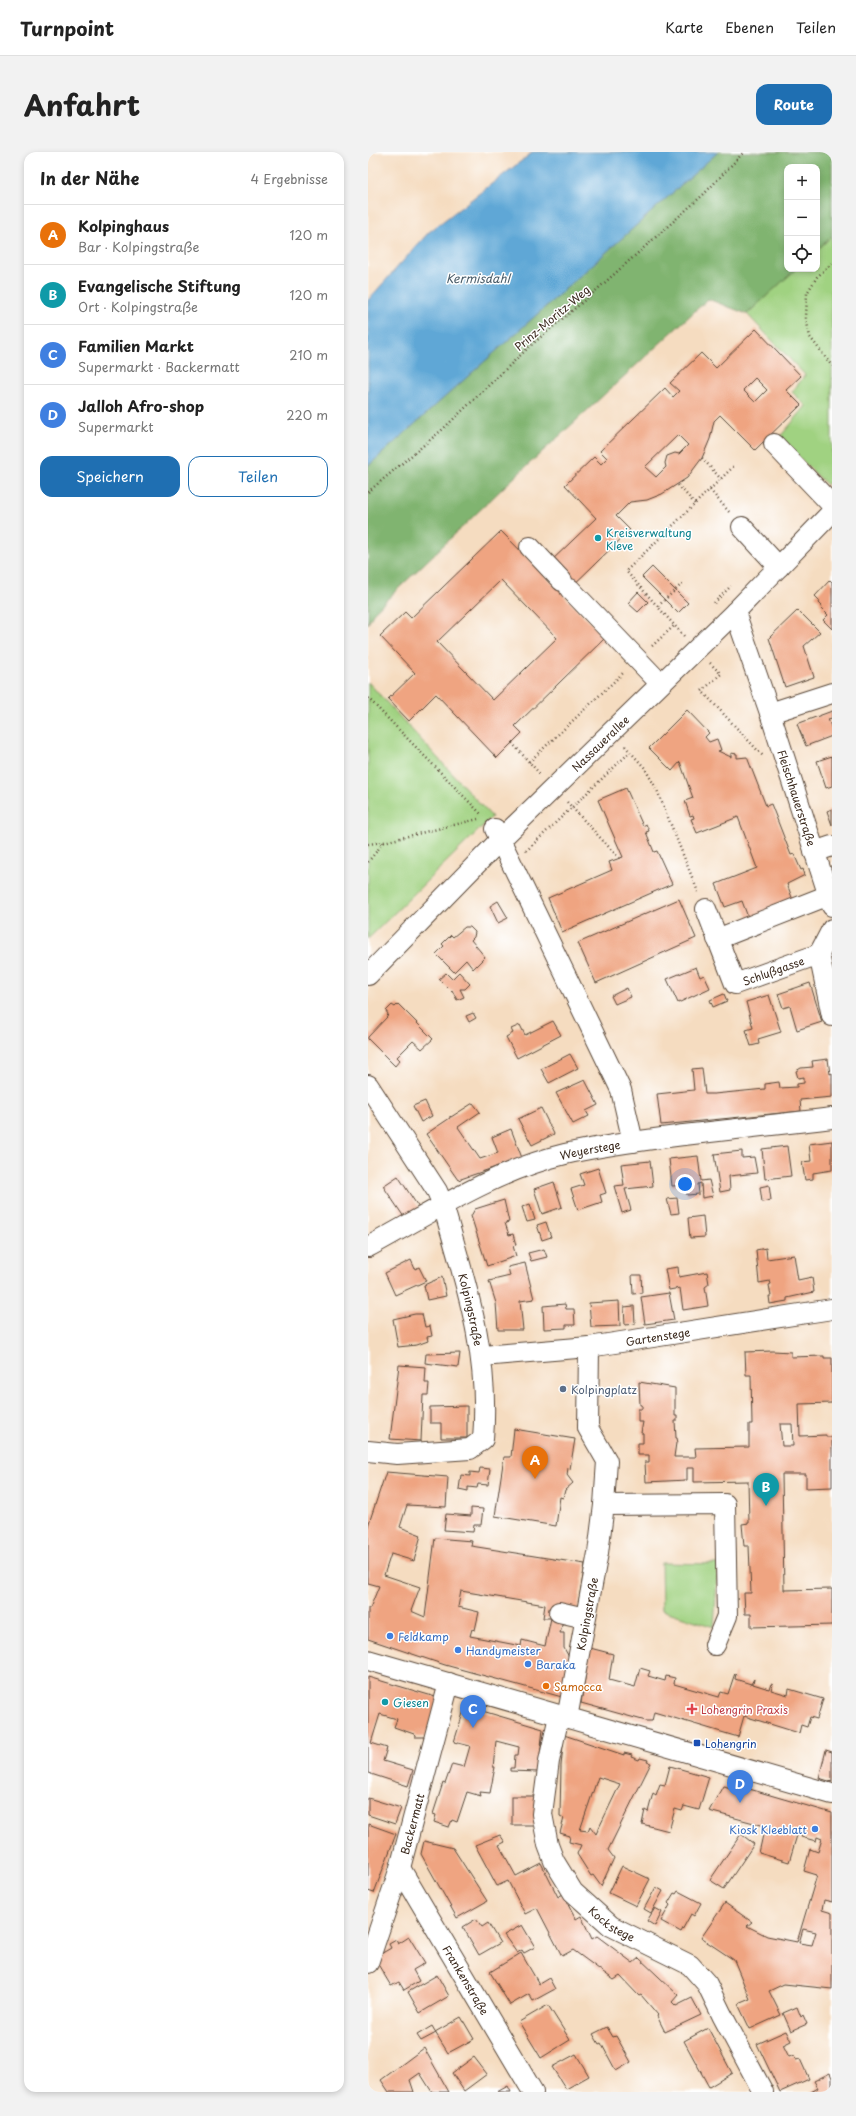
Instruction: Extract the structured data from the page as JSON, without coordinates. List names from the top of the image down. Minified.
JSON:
{"streets":{"street":["Nassauerallee","Fleischhauerstraße","Schlußgasse","Weyerstege","Kolpingstraße","Gartenstege","Backermatt","Kockstege","Frankenstraße"],"path":["Prinz-Moritz-Weg"]},"crossings":[["Nassauerallee","Fleischhauerstraße"],["Weyerstege","Kolpingstraße"],["Kolpingstraße","Gartenstege"],["Kolpingstraße","Kockstege"],["Backermatt","Frankenstraße"]],"water":["Kermisdahl"],"places":{"other":["Kreisverwaltung Kleve","Kolpingplatz","Feldkamp","Handymeister","Baraka","Samocca","Giesen","Kiosk Kleeblatt"],"health":["Lohengrin Praxis"],"transit":["Lohengrin"]},"page":{"header":"Turnpoint","nav":["Karte","Ebenen","Teilen"],"title":"Anfahrt","buttons":["Route",["Speichern","Teilen"]],"heading":["In der Nähe","4 Ergebnisse"],"map_buttons":["+","−"],"list":[{"mark":"A","name":"Kolpinghaus","note":"Bar · Kolpingstraße","value":"120 m"},{"mark":"B","name":"Evangelische Stiftung","note":"Ort · Kolpingstraße","value":"120 m"},{"mark":"C","name":"Familien Markt","note":"Supermarkt · Backermatt","value":"210 m"},{"mark":"D","name":"Jalloh Afro-shop","note":"Supermarkt","value":"220 m"}],"pins":["A","B","C","D"]}}
